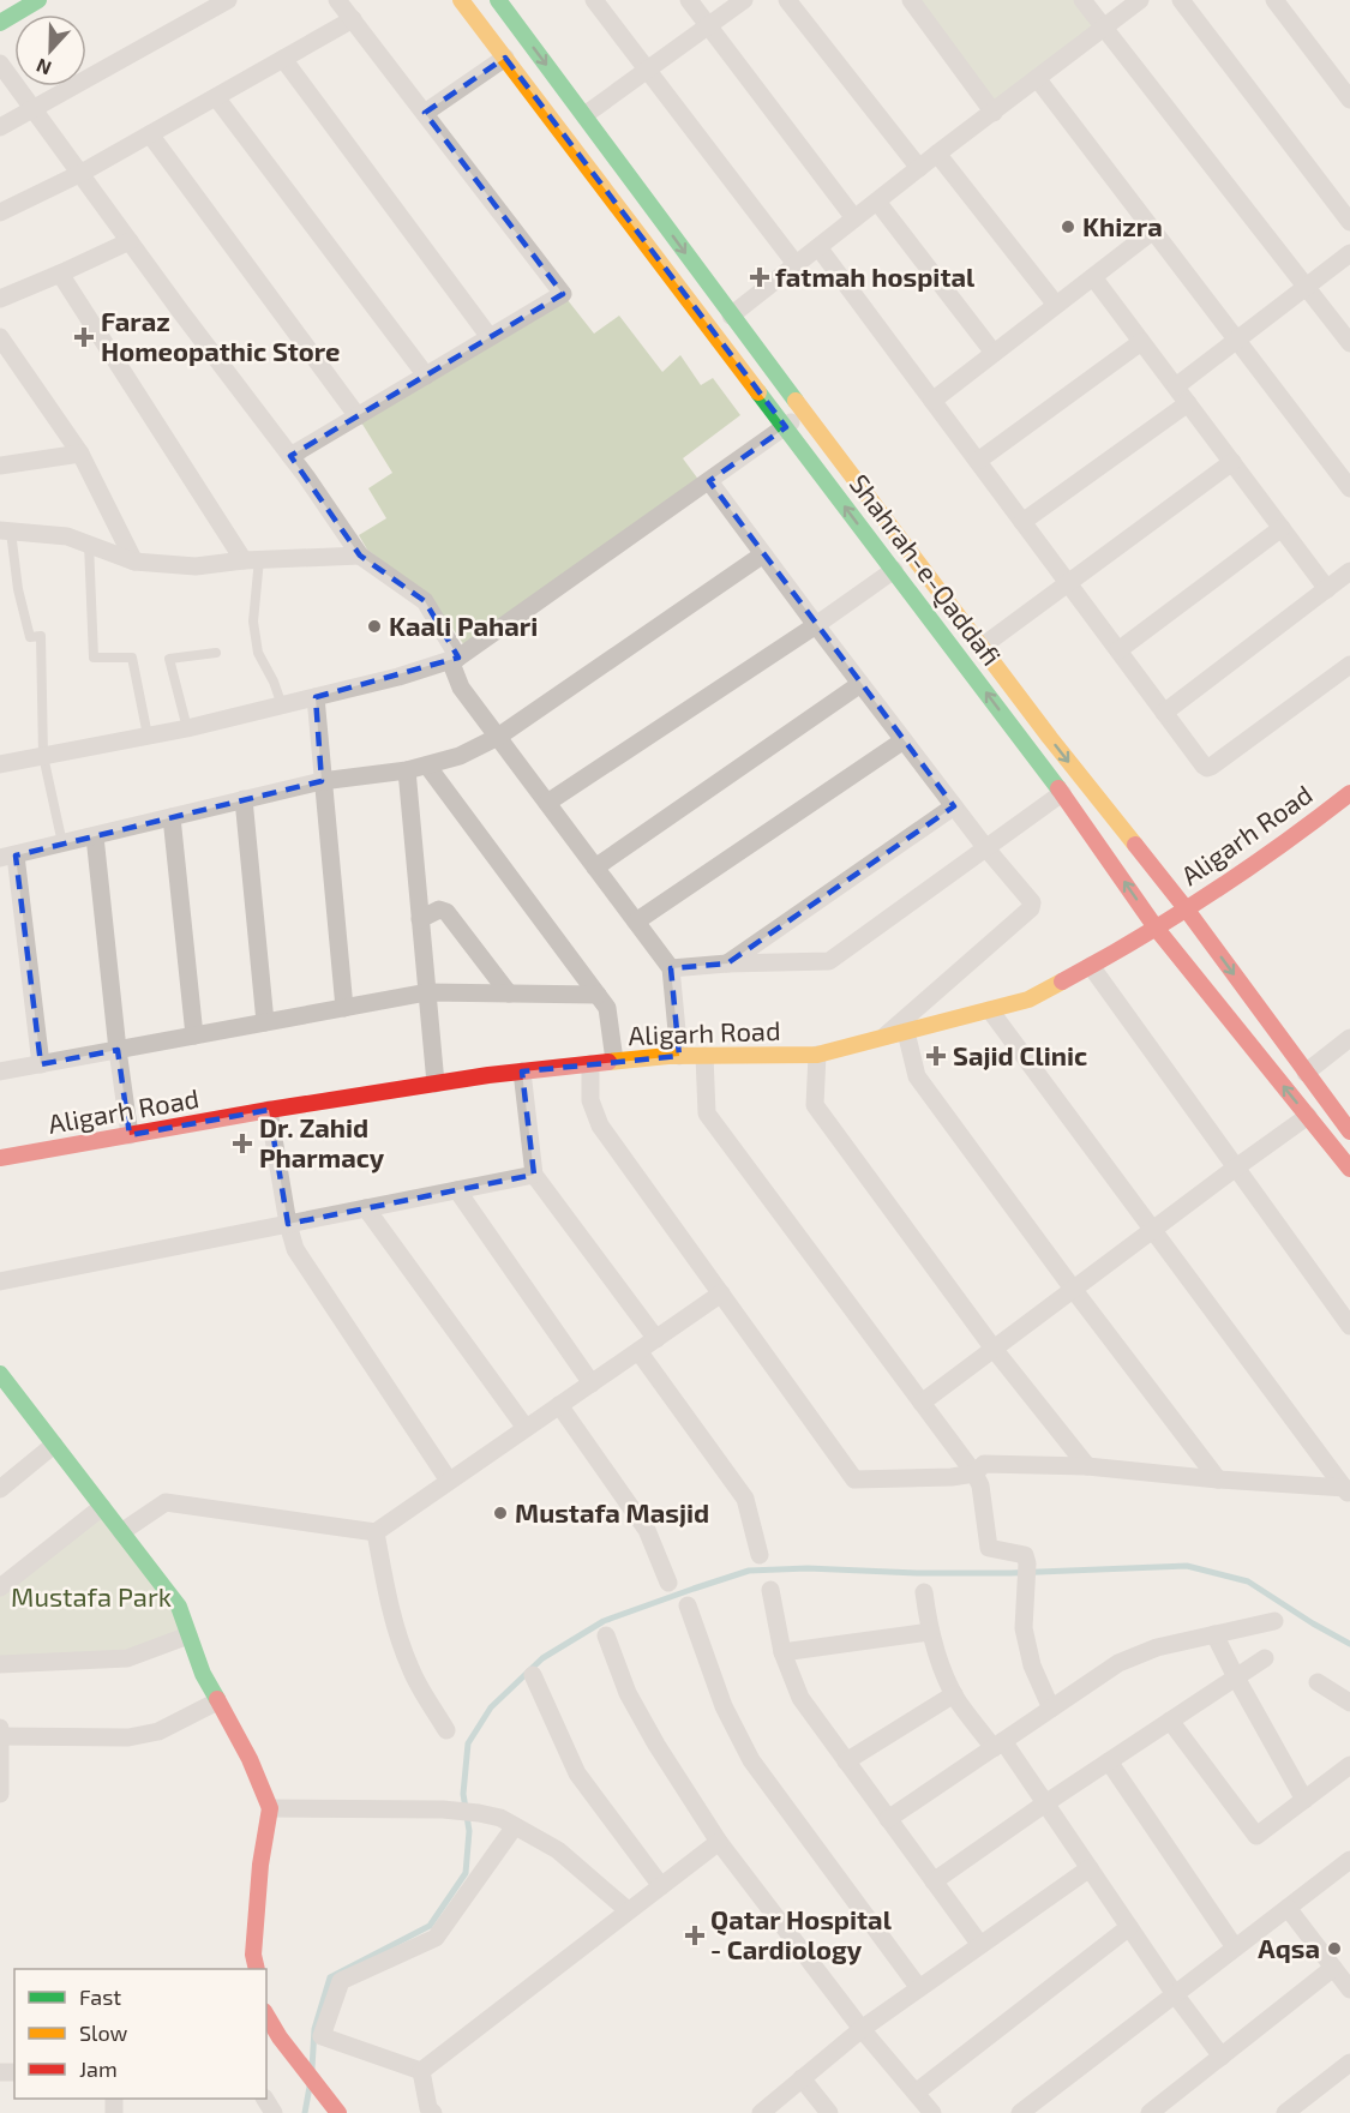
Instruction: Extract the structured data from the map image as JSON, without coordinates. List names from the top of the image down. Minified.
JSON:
{"streets":{"main road":["Shahrah-e-Qaddafi","Aligarh Road"]},"crossings":[["Shahrah-e-Qaddafi","Aligarh Road"]],"parks":["Mustafa Park"],"places":{"other":["Khizra","Kaali Pahari","Mustafa Masjid","Aqsa"],"health":["fatmah hospital","Faraz Homeopathic Store","Sajid Clinic","Dr. Zahid Pharmacy","Qatar Hospital - Cardiology"]},"legend":["Fast","Slow","Jam"],"north":"bottom"}
